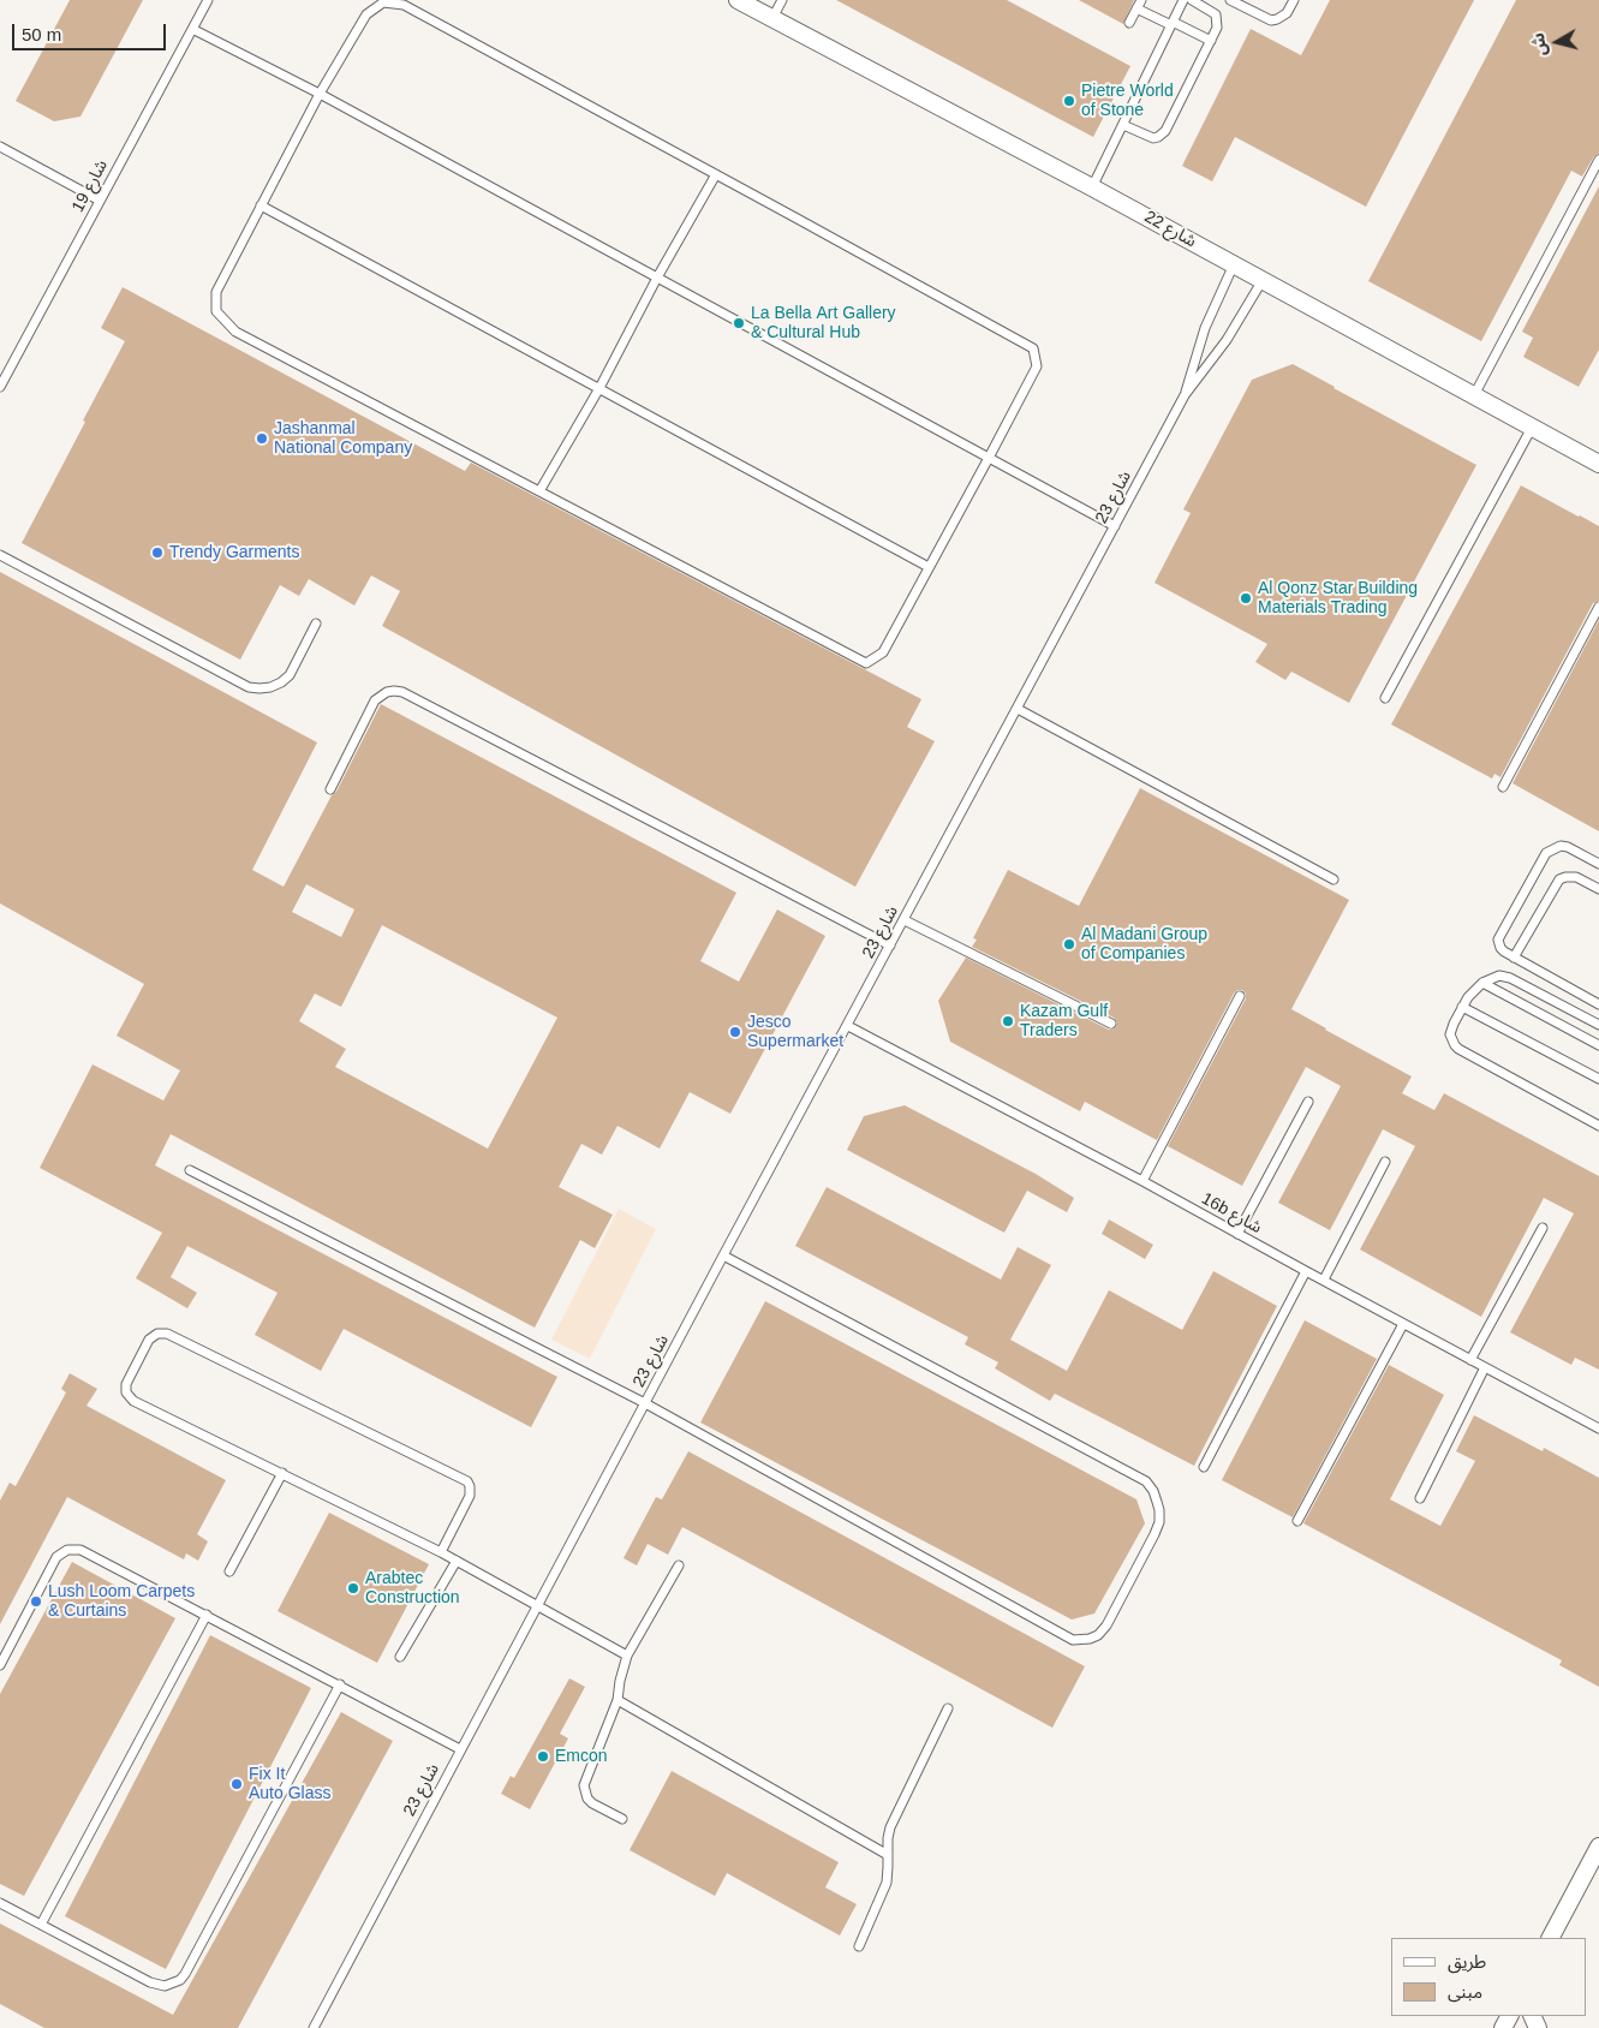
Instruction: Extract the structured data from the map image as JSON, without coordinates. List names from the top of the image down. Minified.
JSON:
{"streets":{"street":["شارع 22"],"lane":["شارع 19","شارع 23","16b شارع"]},"crossings":[["شارع 22","شارع 23"],["شارع 23","16b شارع"]],"places":["Pietre World of Stone","La Bella Art Gallery & Cultural Hub","Jashanmal National Company","Trendy Garments","Al Qonz Star Building Materials Trading","Al Madani Group of Companies","Kazam Gulf Traders","Jesco Supermarket","Arabtec Construction","Lush Loom Carpets & Curtains","Emcon","Fix It Auto Glass"],"legend":["طريق","مبنى"],"scale_bar":"50 m","north":"left"}
